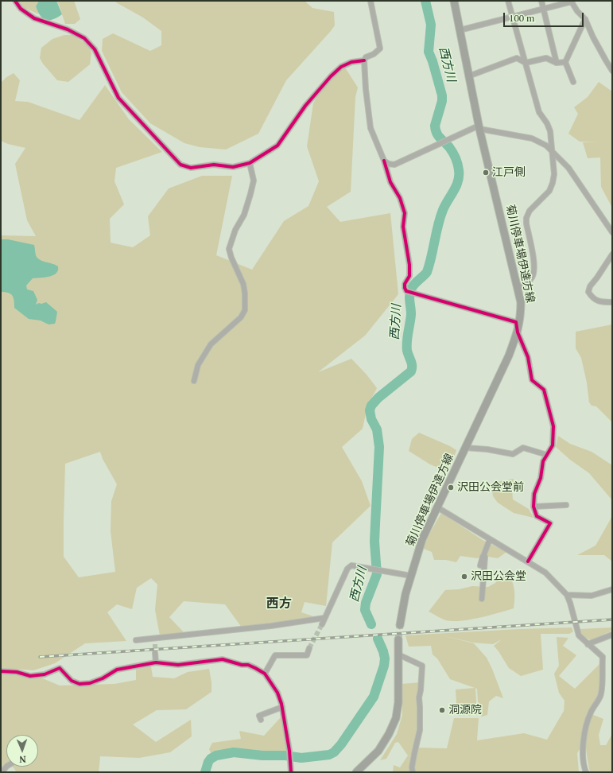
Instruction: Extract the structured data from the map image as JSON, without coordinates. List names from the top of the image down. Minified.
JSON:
{"streets":{"main road":["菊川停車場伊達方線"]},"districts":["西方"],"water":["西方川"],"places":["江戸側","沢田公会堂前","沢田公会堂","洞源院"],"scale_bar":"100 m","north":"bottom"}
